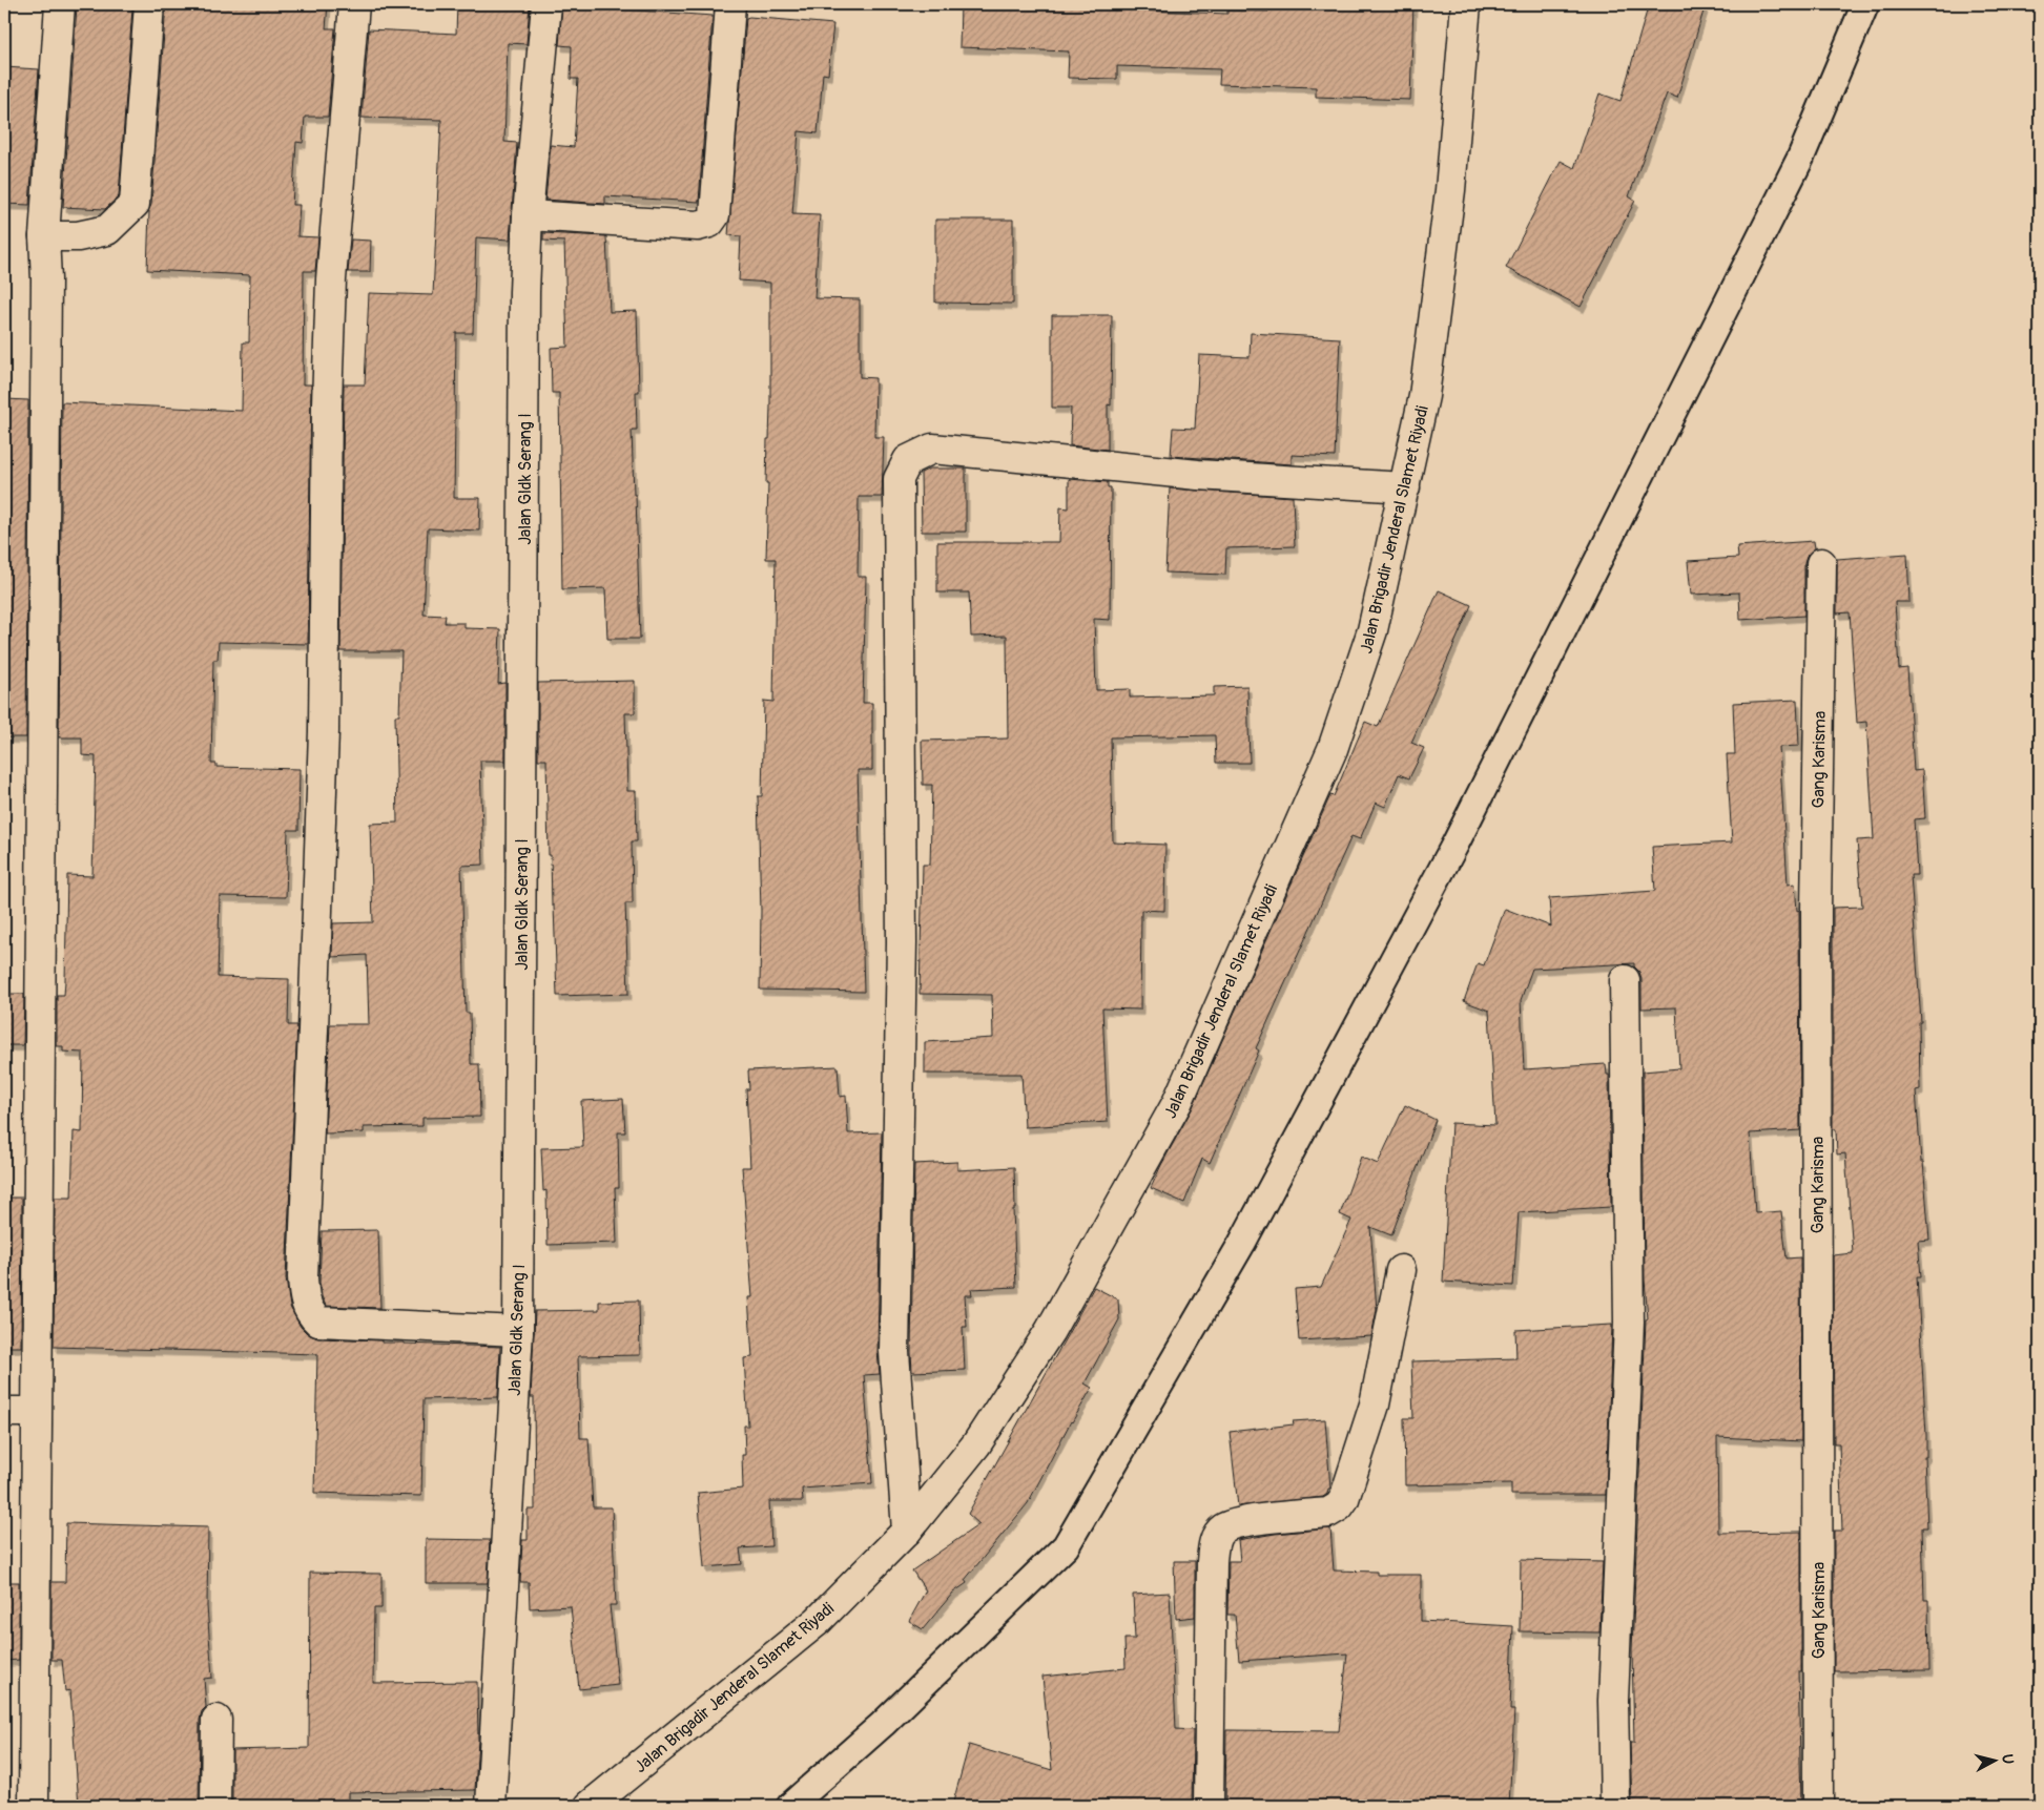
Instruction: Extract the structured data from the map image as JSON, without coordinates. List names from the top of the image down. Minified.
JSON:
{"streets":{"street":["Jalan Gldk Serang I","Jalan Brigadir Jenderal Slamet Riyadi","Gang Karisma"]},"north":"right"}
